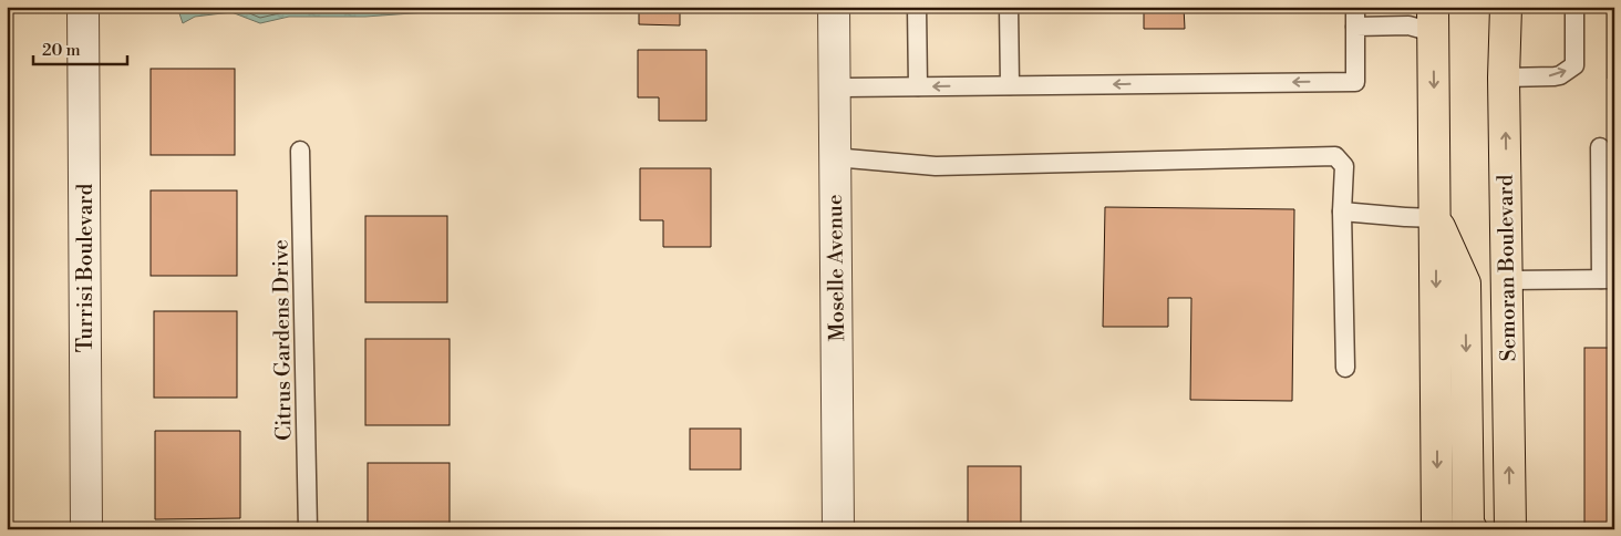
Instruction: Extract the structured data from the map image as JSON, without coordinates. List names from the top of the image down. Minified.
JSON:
{"streets":{"main road":["Semoran Boulevard"],"street":["Turrisi Boulevard","Moselle Avenue"],"lane":["Citrus Gardens Drive"]},"scale_bar":"20 m"}
